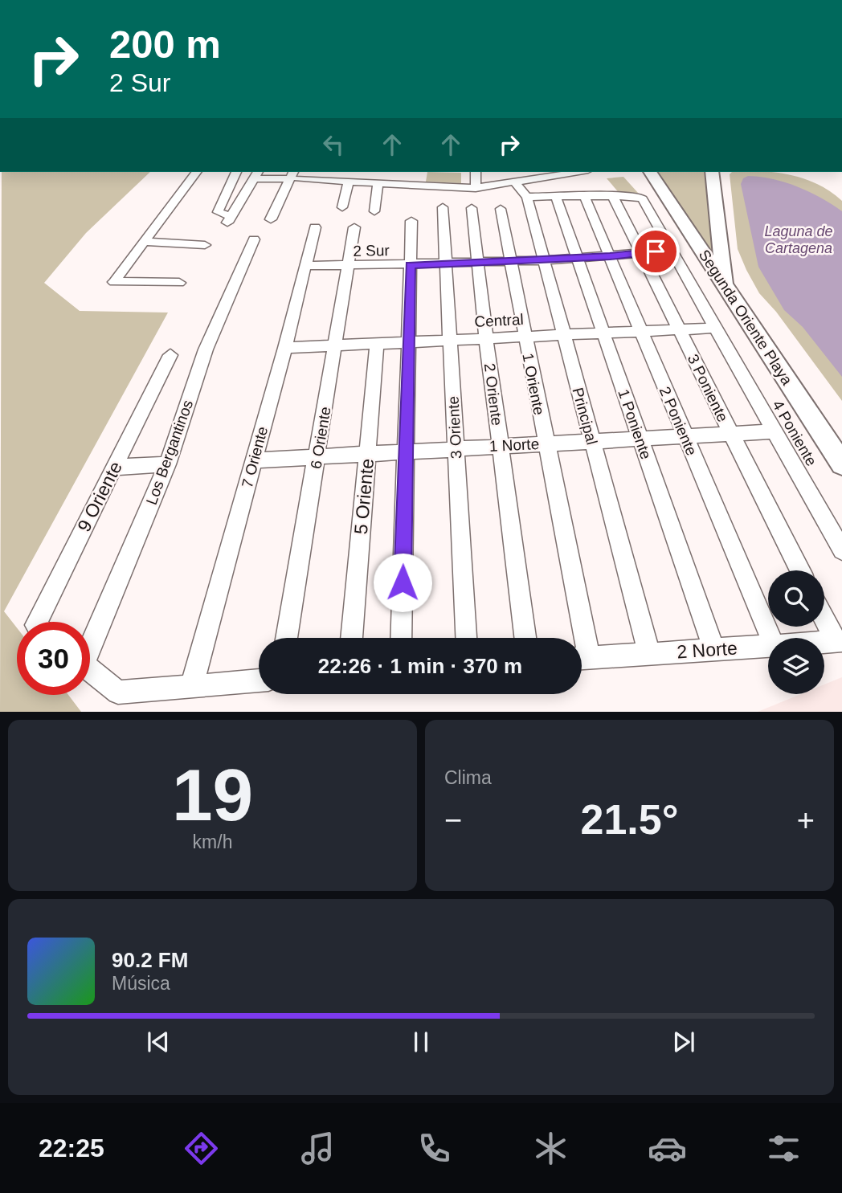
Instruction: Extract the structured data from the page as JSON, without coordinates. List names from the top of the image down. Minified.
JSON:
{"streets":{"street":["2 Sur","Segunda Oriente Playa","Central","1 Oriente","3 Poniente","2 Oriente","Principal","2 Poniente","1 Poniente","3 Oriente","4 Poniente","6 Oriente","1 Norte","Los Bergantinos","7 Oriente","9 Oriente","5 Oriente","2 Norte"]},"crossings":[["2 Sur","1 Oriente"],["2 Sur","3 Poniente"],["2 Sur","2 Oriente"],["2 Sur","Principal"],["2 Sur","2 Poniente"],["2 Sur","1 Poniente"],["2 Sur","3 Oriente"],["2 Sur","4 Poniente"],["2 Sur","6 Oriente"],["2 Sur","7 Oriente"],["Central","1 Oriente"],["Central","3 Poniente"],["Central","2 Oriente"],["Central","Principal"],["Central","2 Poniente"],["Central","1 Poniente"],["Central","3 Oriente"],["Central","4 Poniente"],["Central","6 Oriente"],["Central","7 Oriente"],["Central","5 Oriente"],["1 Oriente","1 Norte"],["3 Poniente","4 Poniente"],["3 Poniente","1 Norte"],["2 Oriente","1 Norte"],["Principal","4 Poniente"],["Principal","1 Norte"],["Principal","2 Norte"],["2 Poniente","4 Poniente"],["2 Poniente","1 Norte"],["1 Poniente","4 Poniente"],["1 Poniente","1 Norte"],["1 Poniente","2 Norte"],["3 Oriente","1 Norte"],["4 Poniente","1 Norte"],["6 Oriente","1 Norte"],["1 Norte","7 Oriente"],["1 Norte","5 Oriente"]],"water":["Laguna de Cartagena"],"page":{"turn":["200 m","2 Sur"],"limit":"30","trip":"22:26 · 1 min · 370 m","tile":[["19","km/h"],"Clima"],"heat":["−","21.5°","+"],"song":["90.2 FM","Música"],"tabs":"22:25"}}
